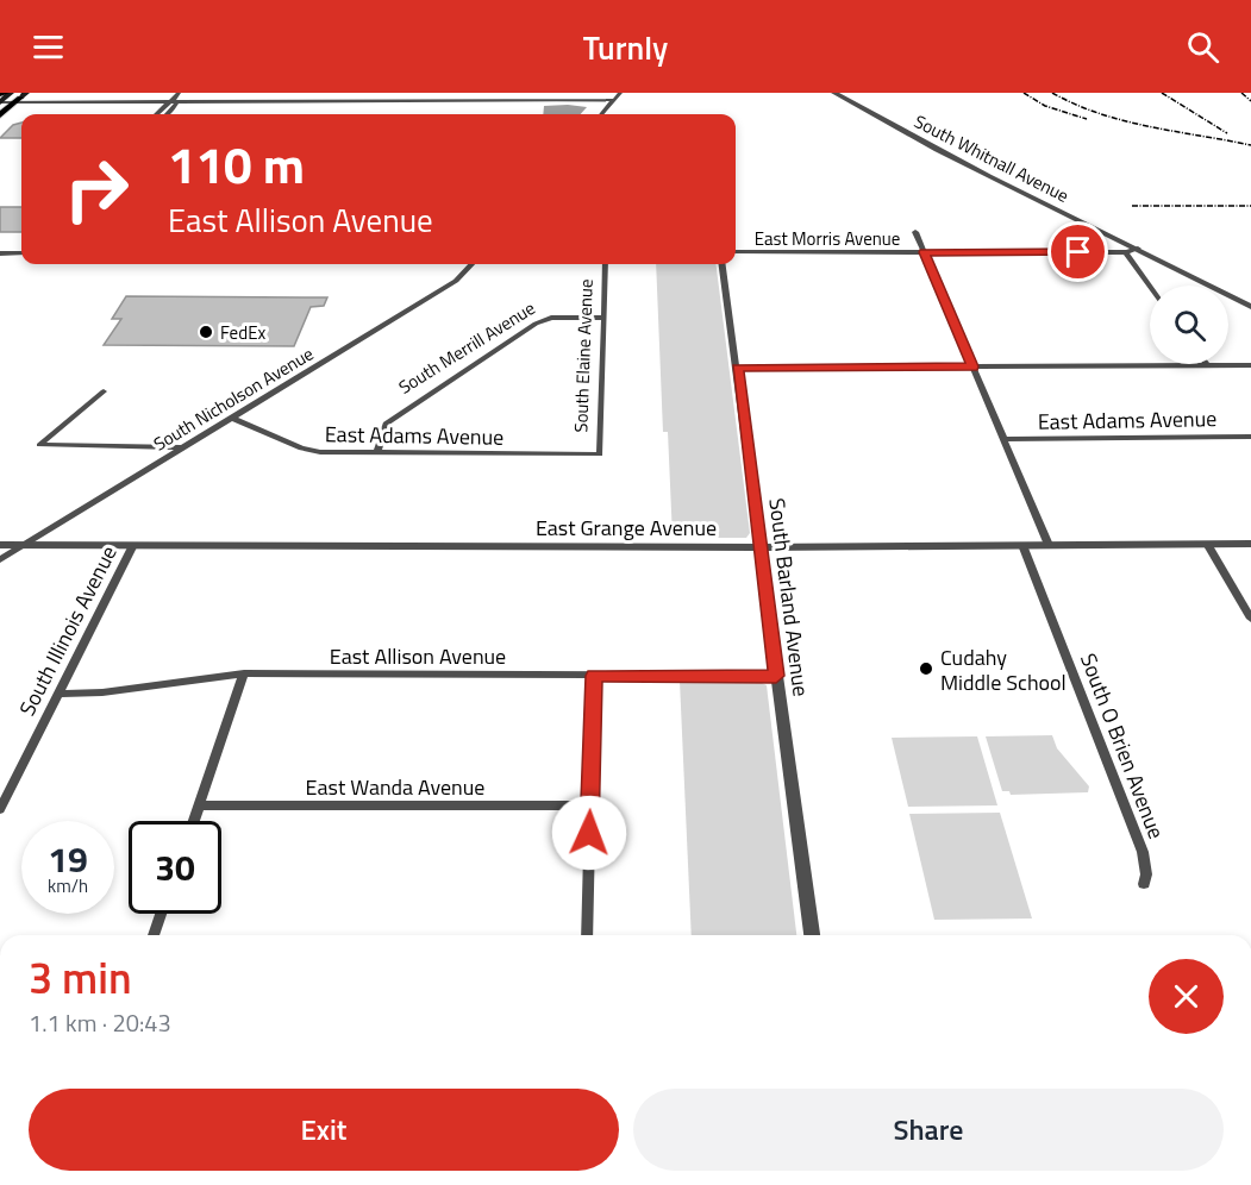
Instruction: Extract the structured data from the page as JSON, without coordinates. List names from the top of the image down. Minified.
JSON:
{"streets":{"street":["South Whitnall Avenue","East Morris Avenue","South Merrill Avenue","South Elaine Avenue","South Nicholson Avenue","East Adams Avenue","East Grange Avenue","South Barland Avenue","South Illinois Avenue","East Allison Avenue","South O Brien Avenue","East Wanda Avenue"]},"crossings":[["South Whitnall Avenue","East Morris Avenue"],["South Merrill Avenue","South Elaine Avenue"],["South Merrill Avenue","East Adams Avenue"],["South Elaine Avenue","East Adams Avenue"],["South Nicholson Avenue","East Adams Avenue"],["South Nicholson Avenue","East Grange Avenue"],["East Grange Avenue","South Barland Avenue"],["East Grange Avenue","South Illinois Avenue"],["East Grange Avenue","South O Brien Avenue"],["South Barland Avenue","East Allison Avenue"],["South Illinois Avenue","East Allison Avenue"]],"places":["FedEx","Cudahy Middle School"],"page":{"header":"Turnly","turn":["110 m","East Allison Avenue"],"speed":"19 km/h","limit":"30","heading":["3 min","1.1 km · 20:43"],"buttons":["Exit","Share"]}}
